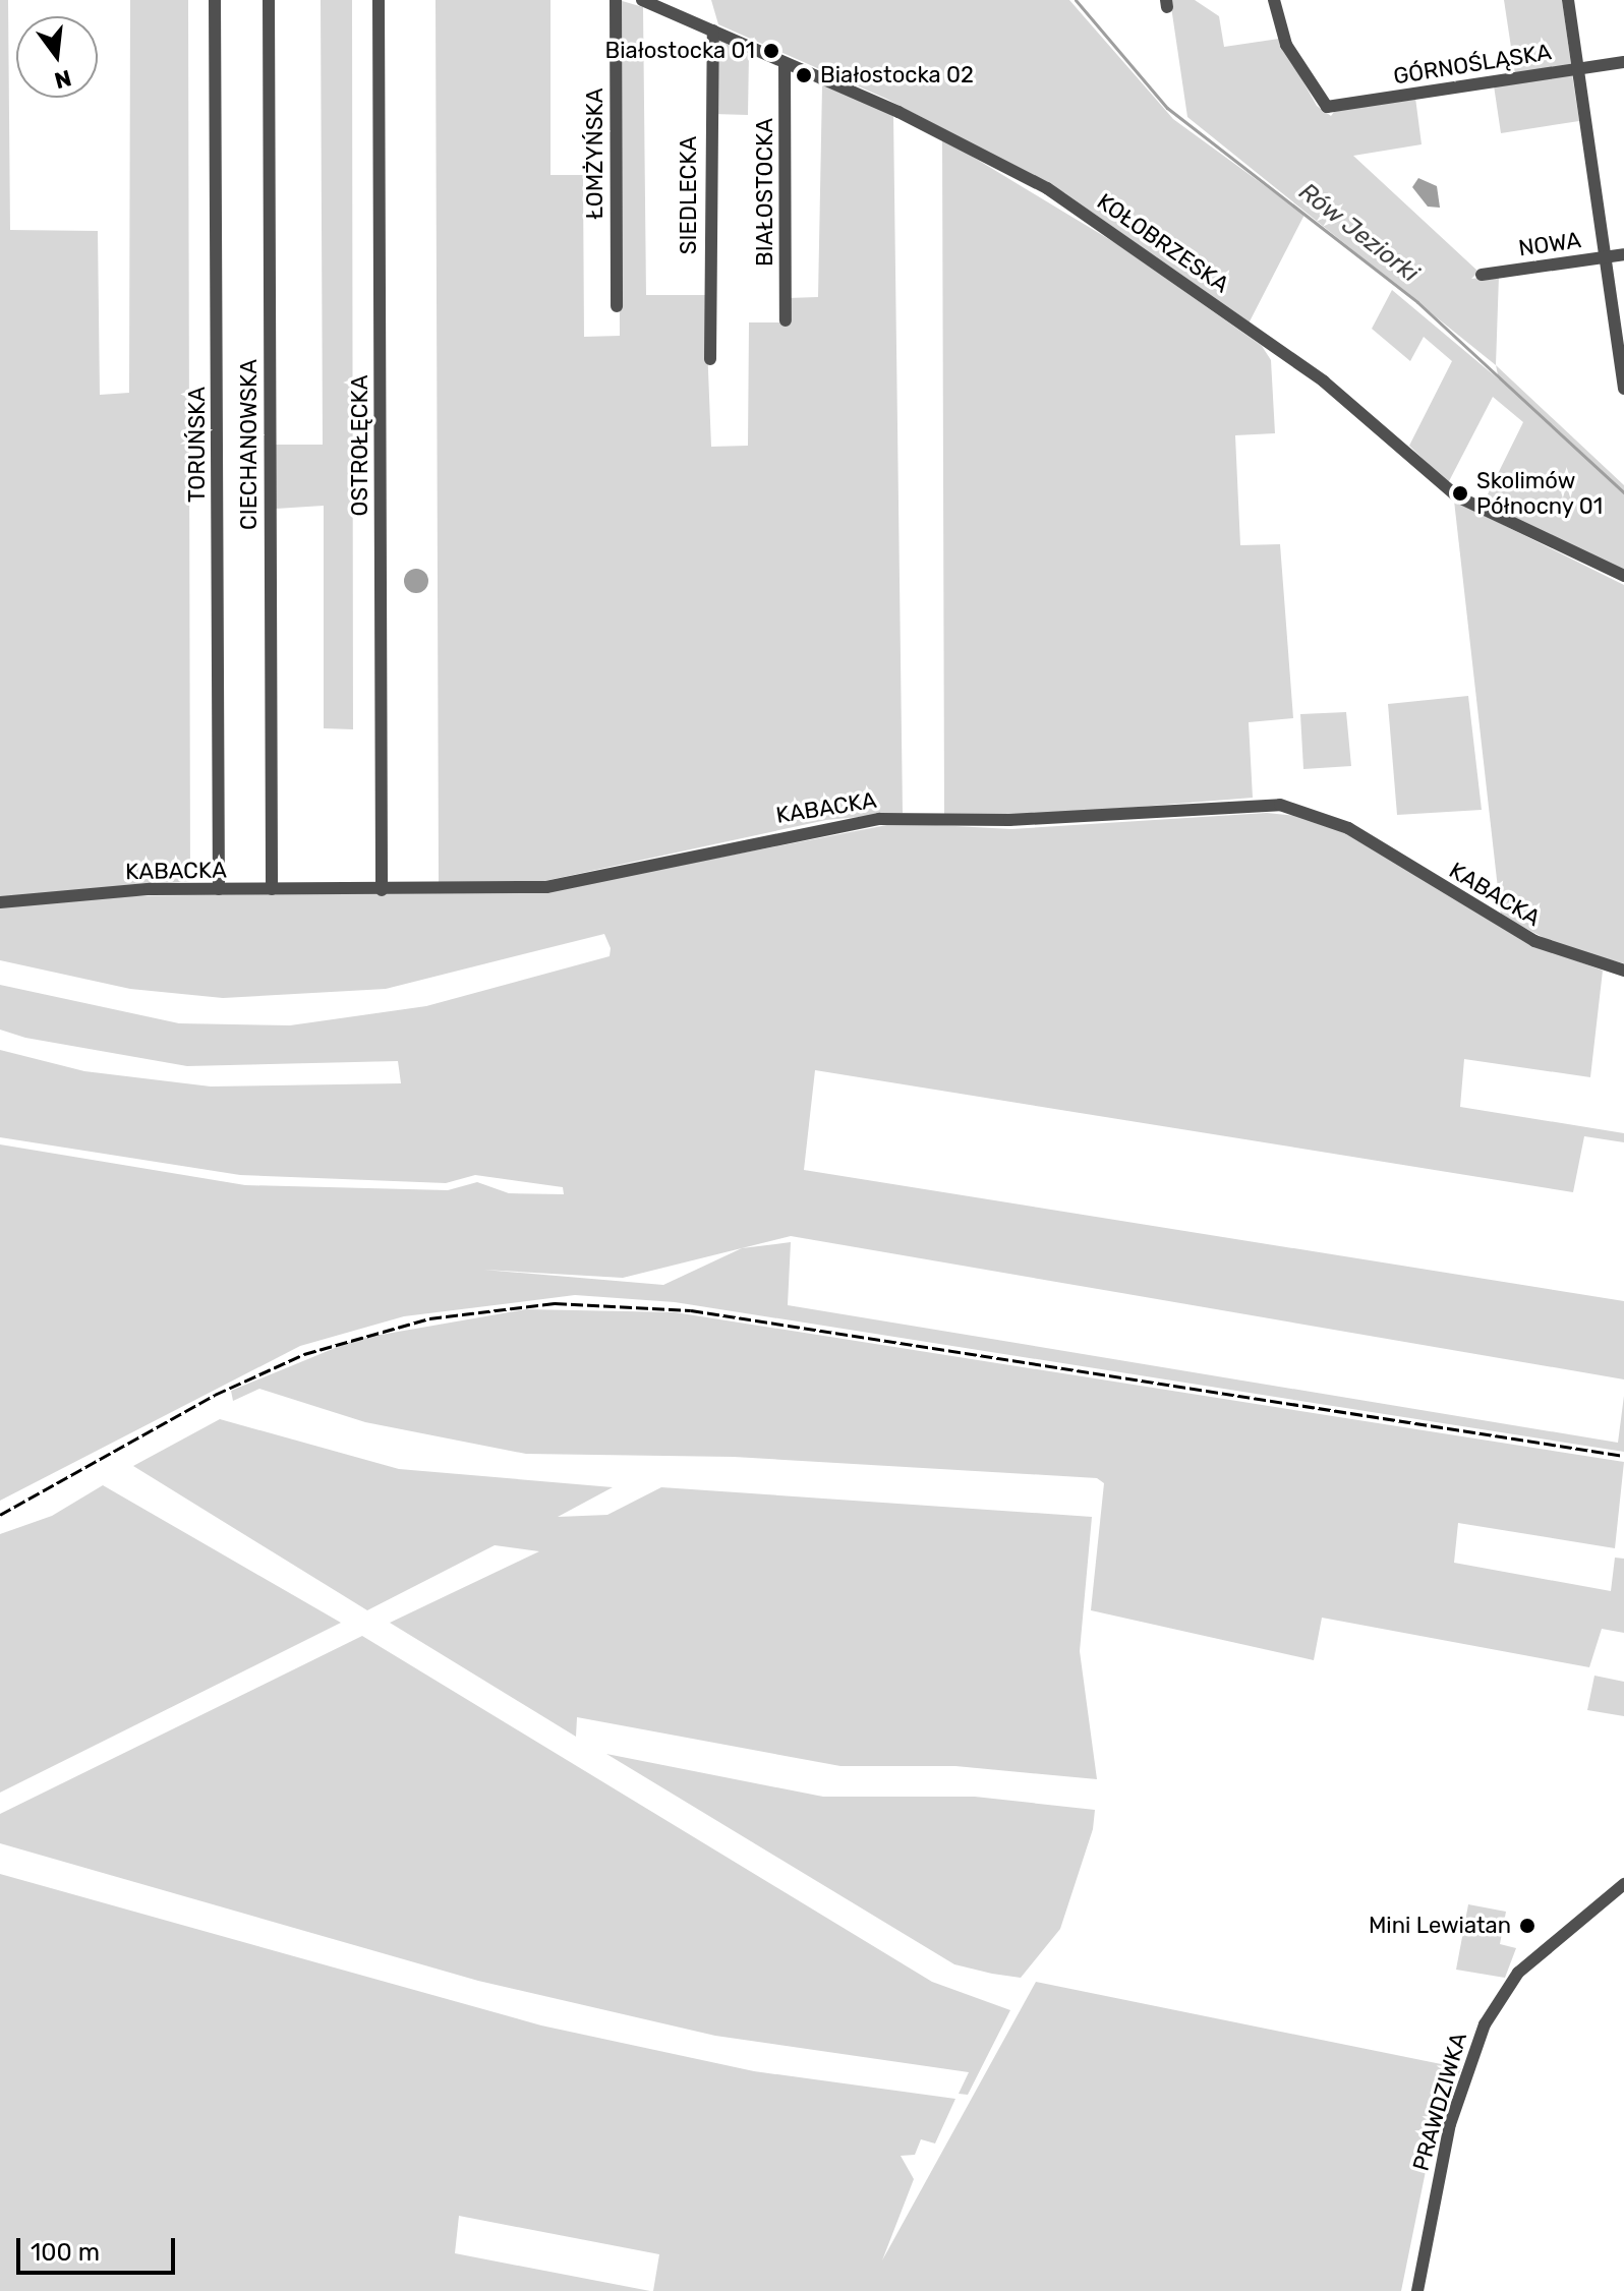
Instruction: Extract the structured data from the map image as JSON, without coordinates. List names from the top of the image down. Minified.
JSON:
{"streets":{"street":["GÓRNOŚLĄSKA","ŁOMŻYŃSKA","BIAŁOSTOCKA","SIEDLECKA","KOŁOBRZESKA","NOWA","TORUŃSKA","CIECHANOWSKA","OSTROŁĘCKA","KABACKA","PRAWDZIWKA"]},"crossings":[["BIAŁOSTOCKA","KOŁOBRZESKA"],["SIEDLECKA","KOŁOBRZESKA"],["TORUŃSKA","KABACKA"],["CIECHANOWSKA","KABACKA"],["OSTROŁĘCKA","KABACKA"]],"water":["Rów Jeziorki"],"places":["Białostocka 01","Białostocka 02","Skolimów Północny 01","Mini Lewiatan"],"scale_bar":"100 m","north":"bottom"}
